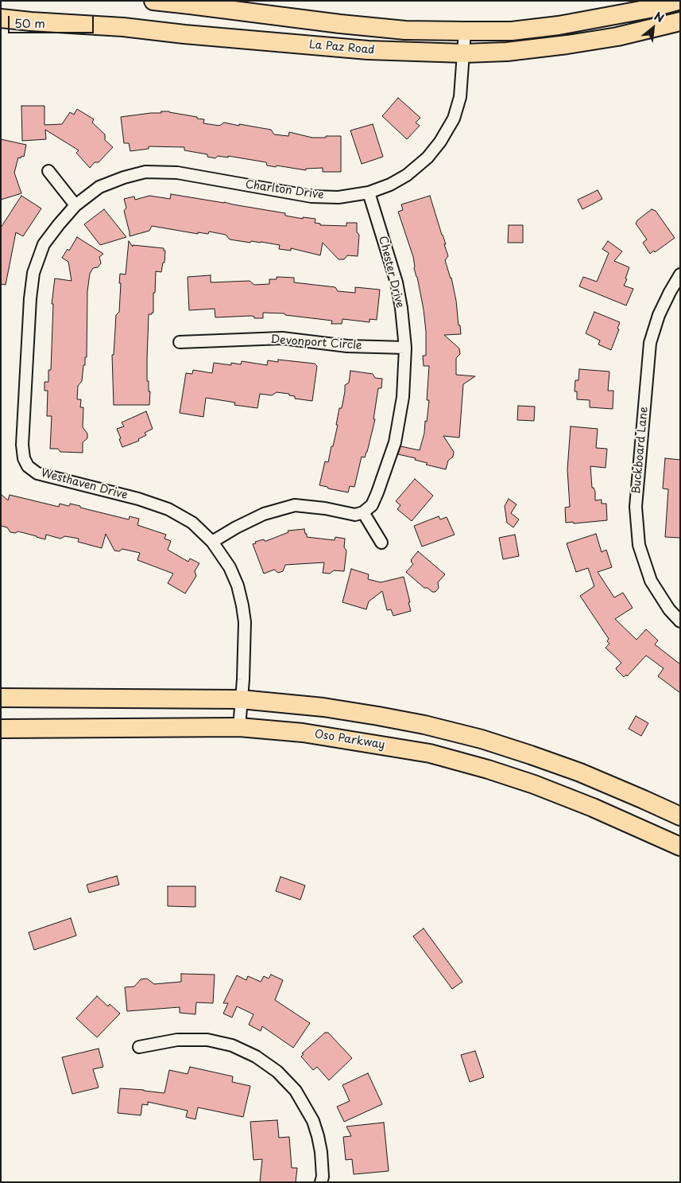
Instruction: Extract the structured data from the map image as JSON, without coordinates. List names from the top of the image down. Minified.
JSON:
{"streets":{"main road":["La Paz Road","Oso Parkway"],"street":["Charlton Drive","Chester Drive","Devonport Circle","Buckboard Lane","Westhaven Drive"]},"crossings":[["La Paz Road","Charlton Drive"],["Charlton Drive","Chester Drive"],["Charlton Drive","Westhaven Drive"],["Chester Drive","Devonport Circle"],["Westhaven Drive","Oso Parkway"]],"scale_bar":"50 m","north":"top right"}
